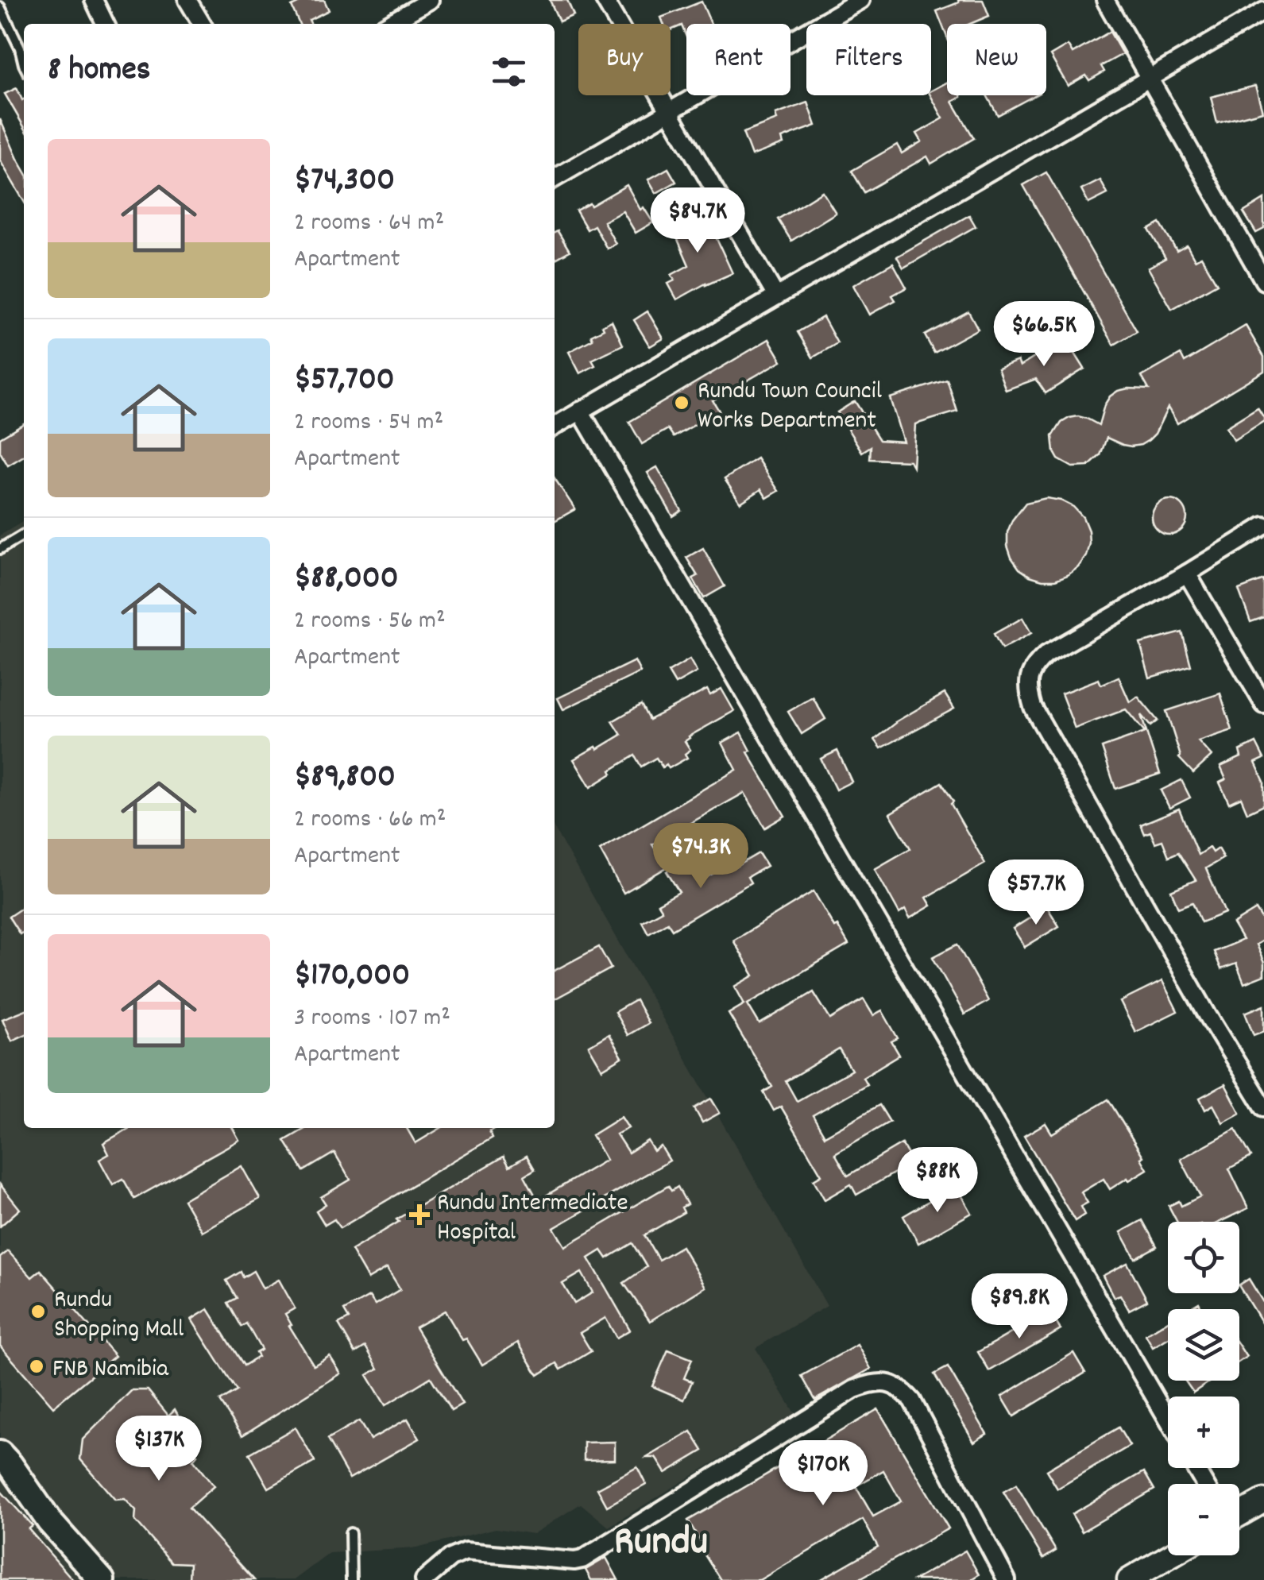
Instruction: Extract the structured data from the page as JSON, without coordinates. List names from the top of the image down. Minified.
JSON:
{"districts":["Rundu"],"places":{"other":["Rundu Town Council Works Department","Rundu Shopping Mall","FNB Namibia"],"health":["Rundu Intermediate Hospital"]},"page":{"chip":["Buy","Rent","Filters","New"],"heading":"8 homes","list":[{"name":"$74,300","note":"2 rooms · 64 m² · Apartment"},{"name":"$57,700","note":"2 rooms · 54 m² · Apartment"},{"name":"$88,000","note":"2 rooms · 56 m² · Apartment"},{"name":"$89,800","note":"2 rooms · 66 m² · Apartment"},{"name":"$170,000","note":"3 rooms · 107 m² · Apartment"}],"price":["$84.7K","$66.5K","$74.3K","$57.7K","$88K","$89.8K","$137K","$170K"],"map_buttons":["+","−"]}}
